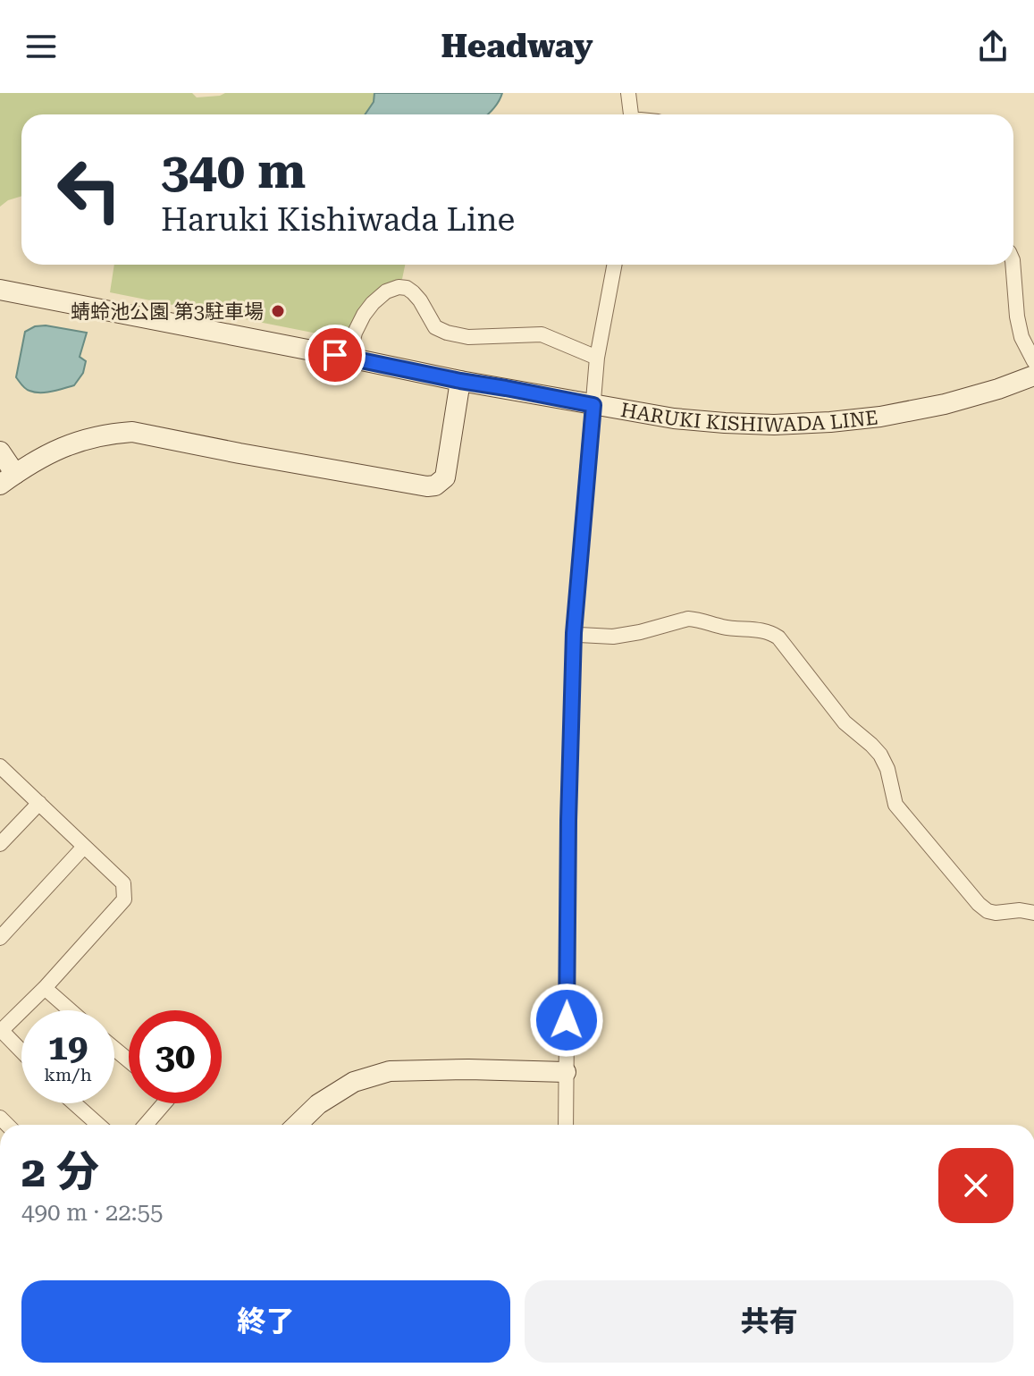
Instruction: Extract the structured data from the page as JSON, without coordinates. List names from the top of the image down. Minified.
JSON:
{"streets":{"main road":["HARUKI KISHIWADA LINE"]},"places":["蜻蛉池公園 第3駐車場"],"page":{"header":"Headway","turn":["340 m","Haruki Kishiwada Line"],"speed":"19 km/h","limit":"30","heading":["2 分","490 m · 22:55"],"buttons":["終了","共有"]}}
